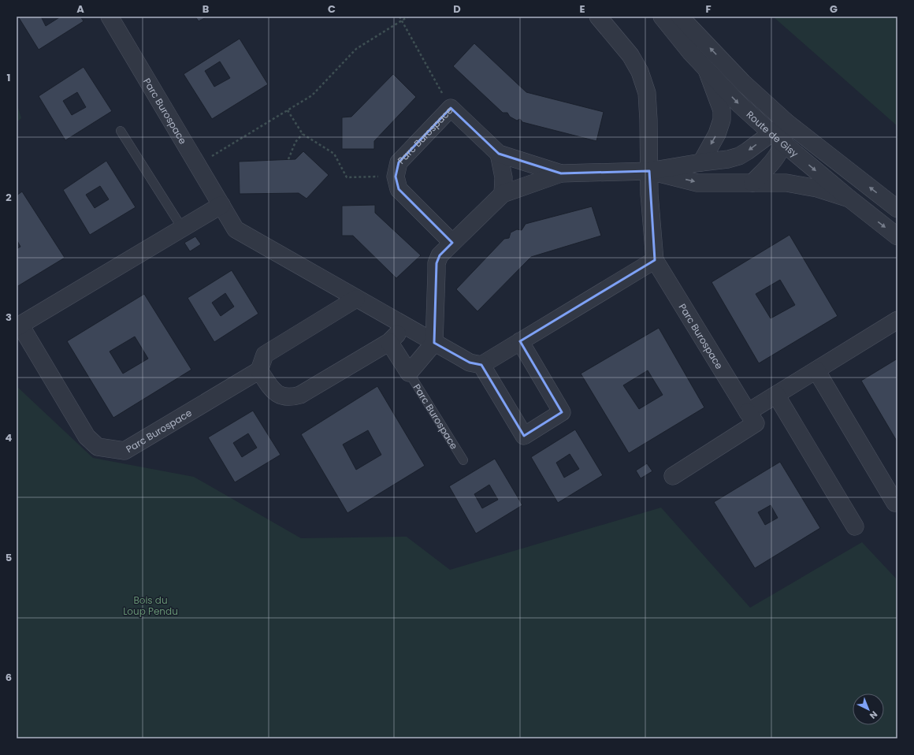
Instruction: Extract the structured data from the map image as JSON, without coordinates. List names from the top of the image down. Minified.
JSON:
{"streets":{"street":["Parc Burospace","Route de Gisy"]},"crossings":[["Parc Burospace","Route de Gisy"]],"parks":["Bois du Loup Pendu"],"north":"bottom right","grid":{"columns":["A","B","C","D","E","F","G"],"rows":["1","2","3","4","5","6"]}}
